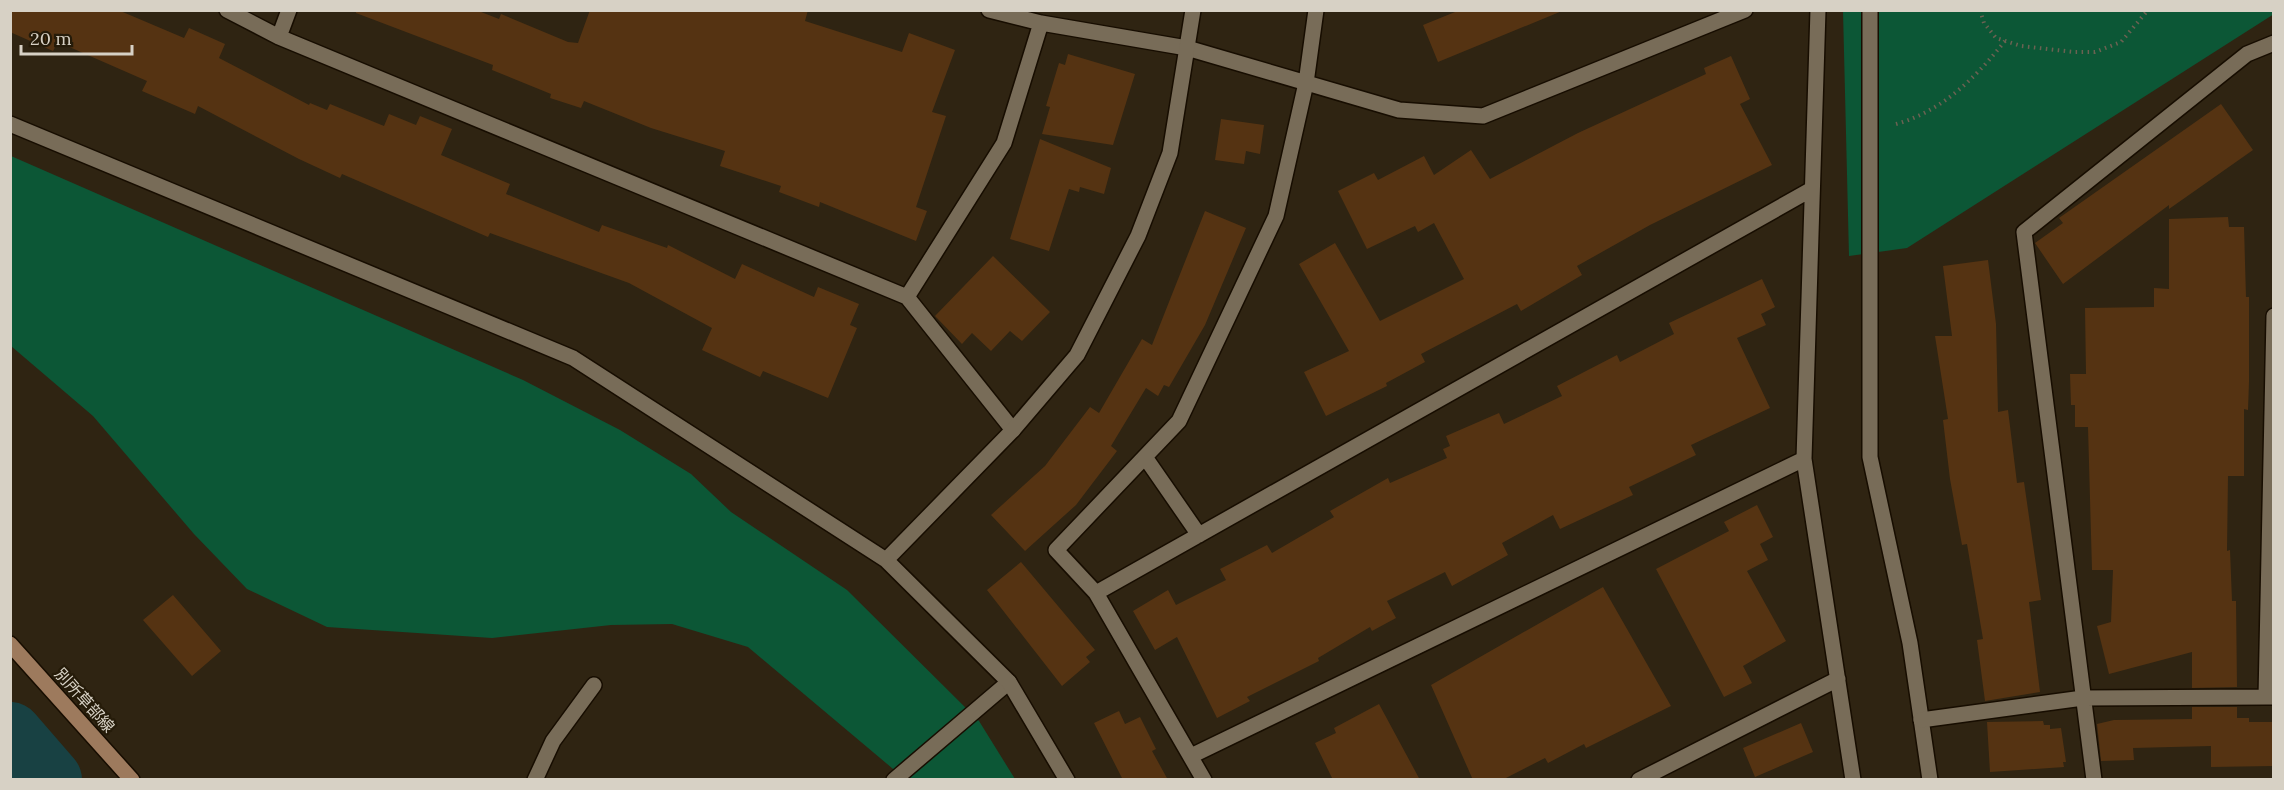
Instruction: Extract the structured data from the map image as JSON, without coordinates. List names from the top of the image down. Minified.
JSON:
{"streets":{"main road":["別所草部線"]},"scale_bar":"20 m"}
